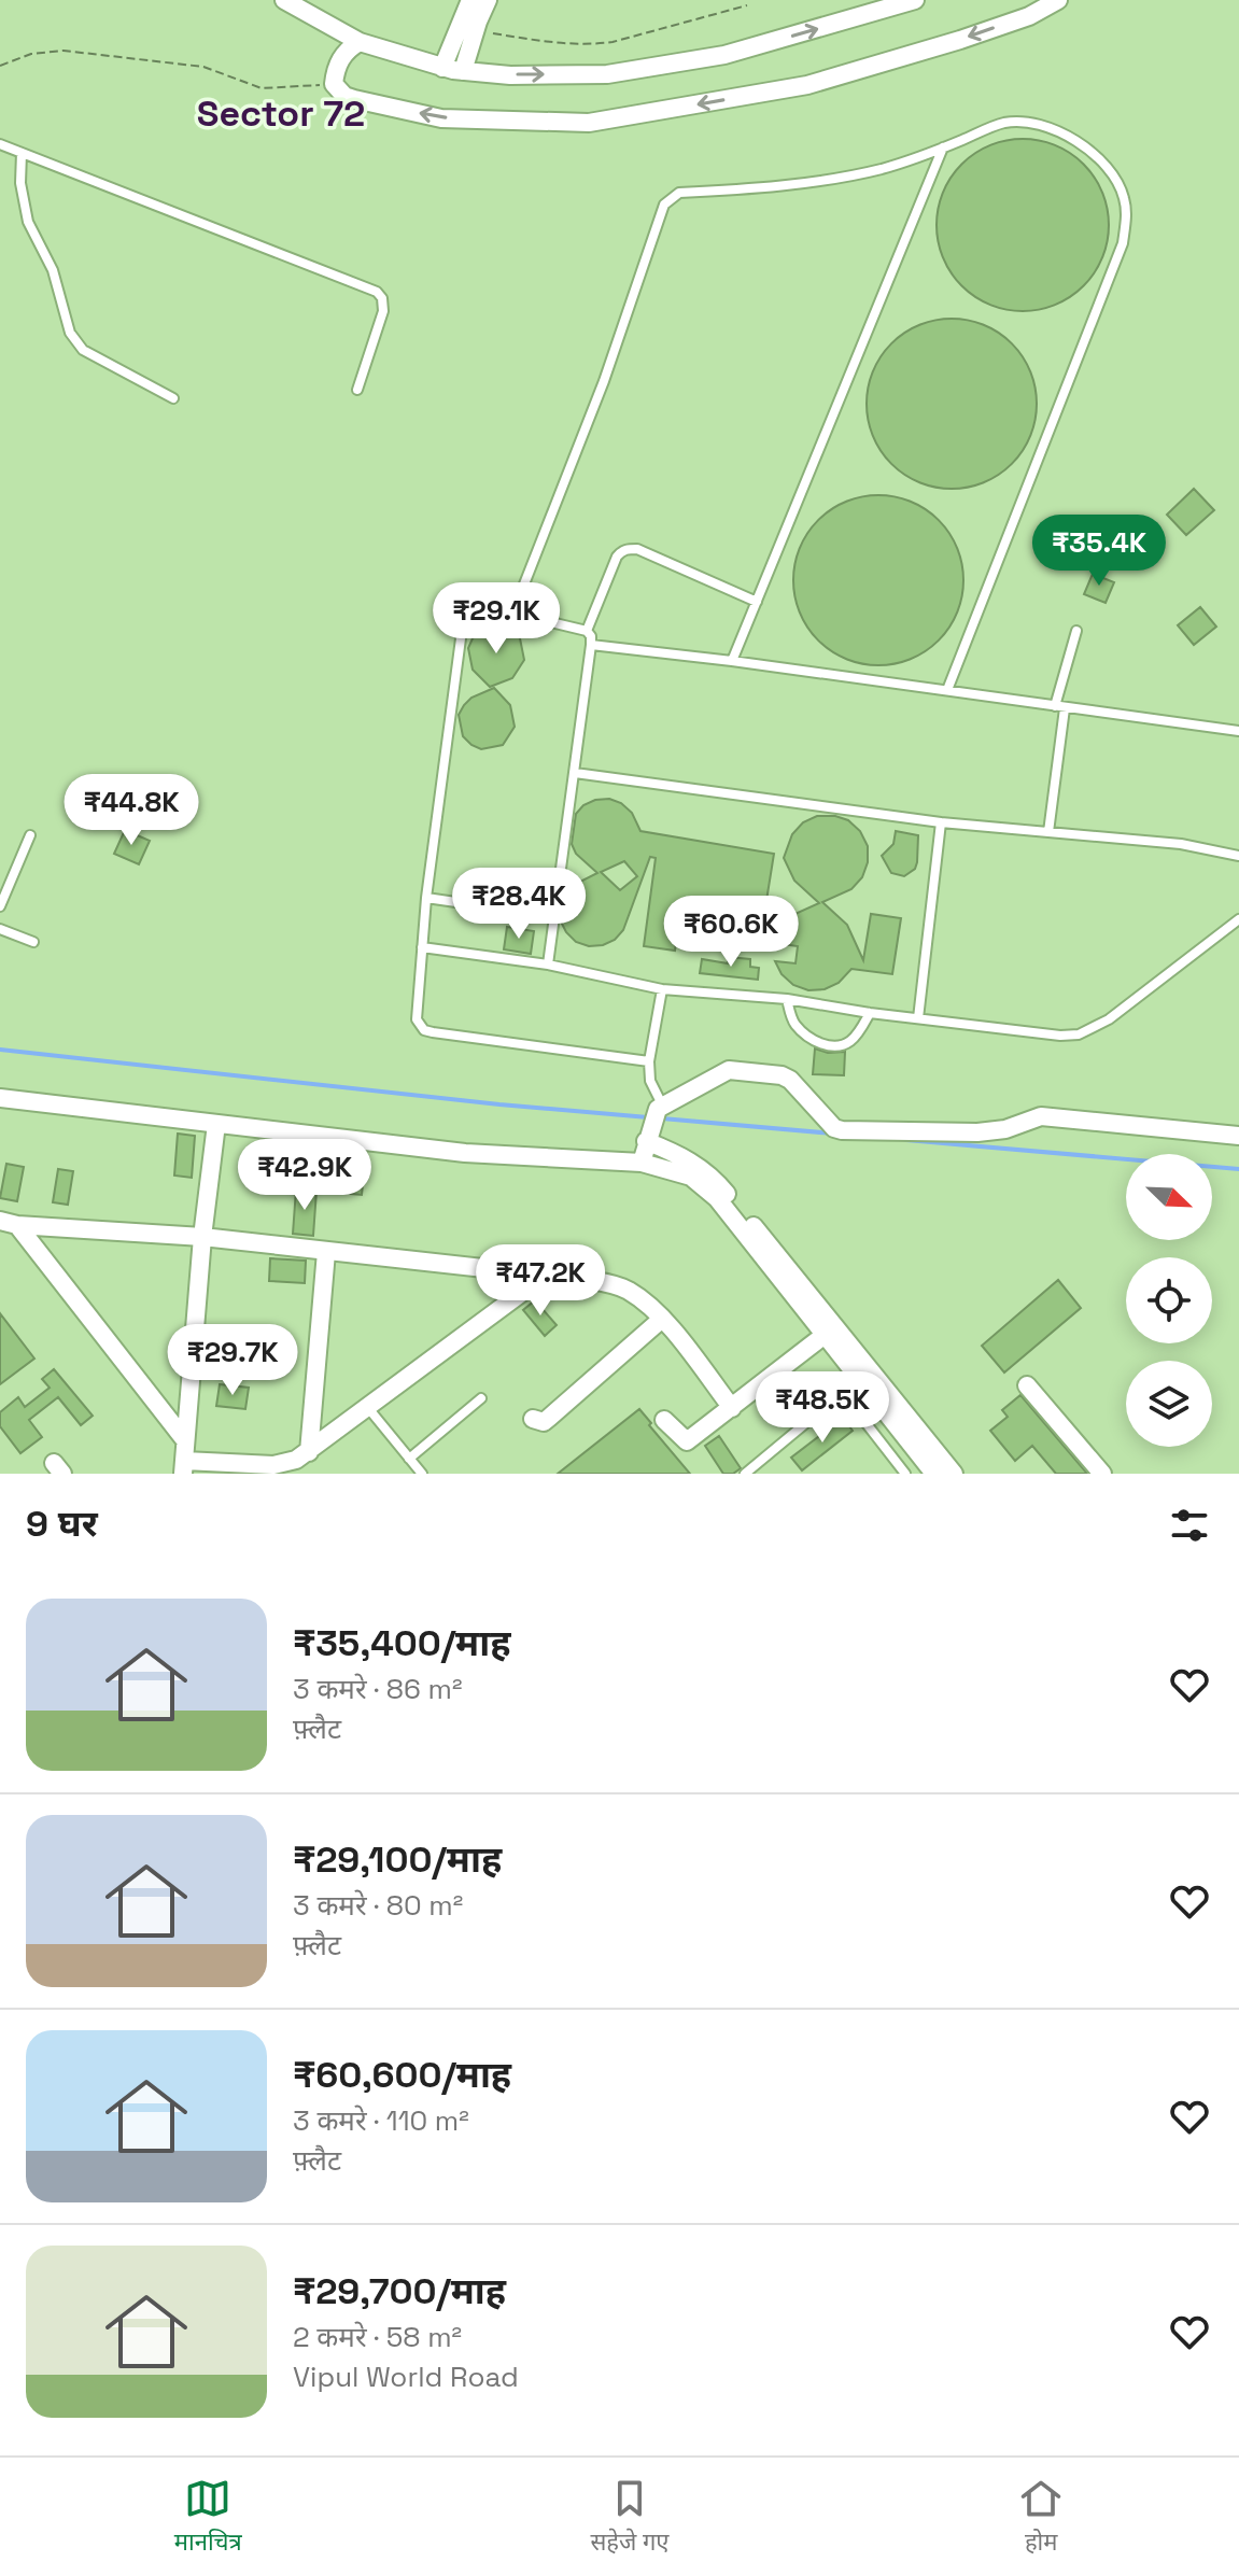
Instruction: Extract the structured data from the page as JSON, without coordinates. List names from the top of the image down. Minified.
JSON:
{"districts":["Sector 72"],"north":"bottom right","page":{"price":["₹35.4K","₹29.1K","₹44.8K","₹28.4K","₹60.6K","₹42.9K","₹47.2K","₹29.7K","₹48.5K"],"heading":"9 घर","list":[{"name":"₹35,400/माह","note":"3 कमरे · 86 m² · फ़्लैट"},{"name":"₹29,100/माह","note":"3 कमरे · 80 m² · फ़्लैट"},{"name":"₹60,600/माह","note":"3 कमरे · 110 m² · फ़्लैट"},{"name":"₹29,700/माह","note":"2 कमरे · 58 m² · Vipul World Road"}],"tabs":["मानचित्र","सहेजे गए","होम"]}}
